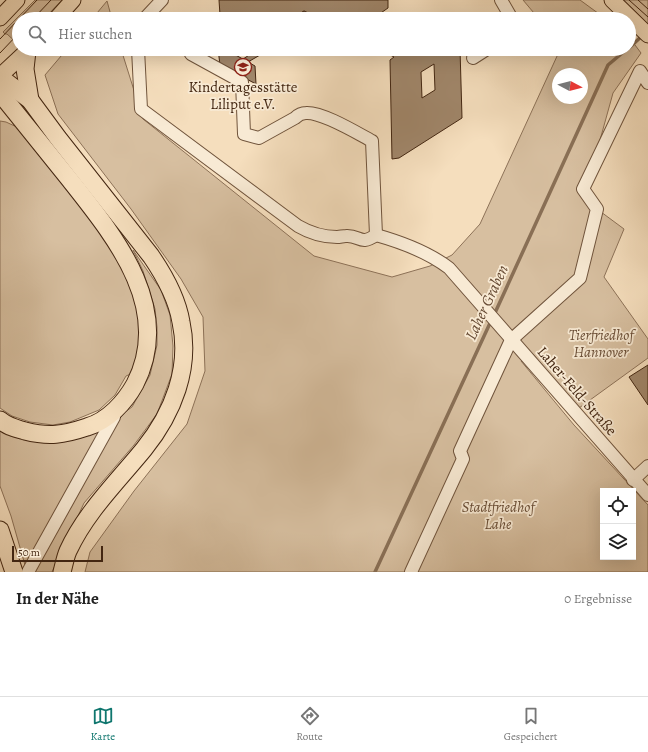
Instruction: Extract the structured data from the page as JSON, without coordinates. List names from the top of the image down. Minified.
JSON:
{"streets":{"street":["Laher-Feld-Straße"]},"water":["Laher Graben"],"parks":["Tierfriedhof Hannover","Stadtfriedhof Lahe"],"places":{"school or university":["Kindertagesstätte Liliput e.V."]},"scale_bar":"50 m","north":"right","page":{"search":"Hier suchen","scale":"50 m","heading":["In der Nähe","0 Ergebnisse"],"nav":["Karte","Route","Gespeichert"]}}
